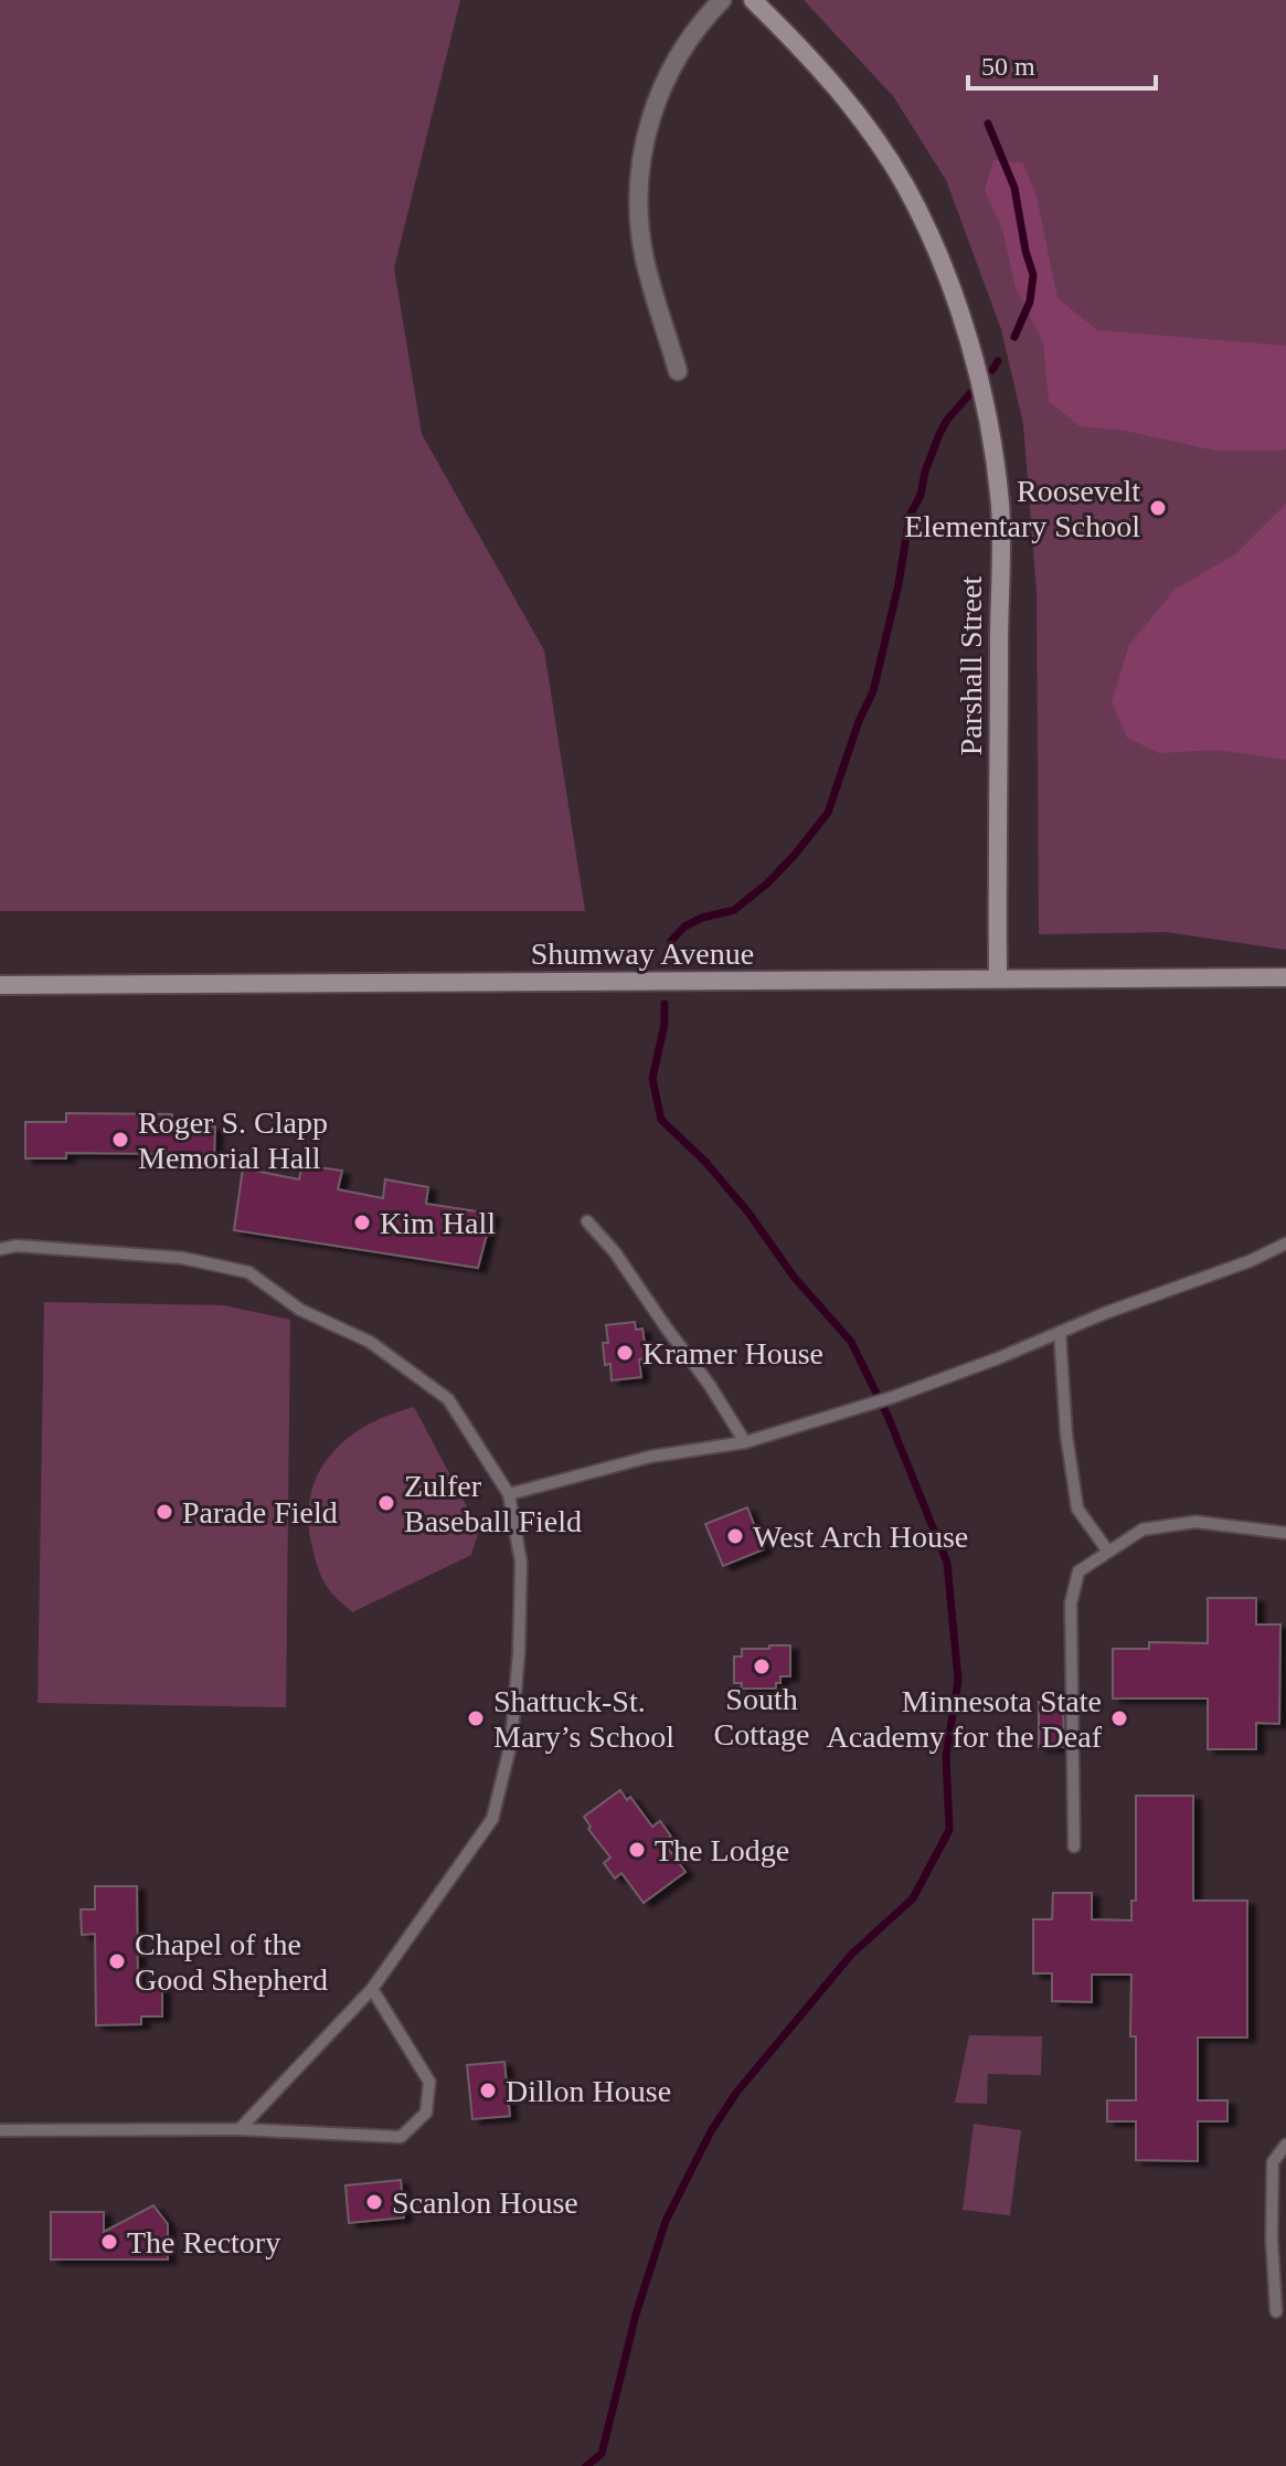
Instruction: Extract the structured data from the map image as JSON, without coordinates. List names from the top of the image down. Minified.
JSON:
{"streets":{"street":["Parshall Street","Shumway Avenue"]},"crossings":[["Parshall Street","Shumway Avenue"]],"places":["Roosevelt Elementary School","Roger S. Clapp Memorial Hall","Kim Hall","Kramer House","Zulfer Baseball Field","Parade Field","West Arch House","South Cottage","Shattuck-St. Mary’s School","Minnesota State Academy for the Deaf","The Lodge","Chapel of the Good Shepherd","Dillon House","Scanlon House","The Rectory"],"scale_bar":"50 m"}
